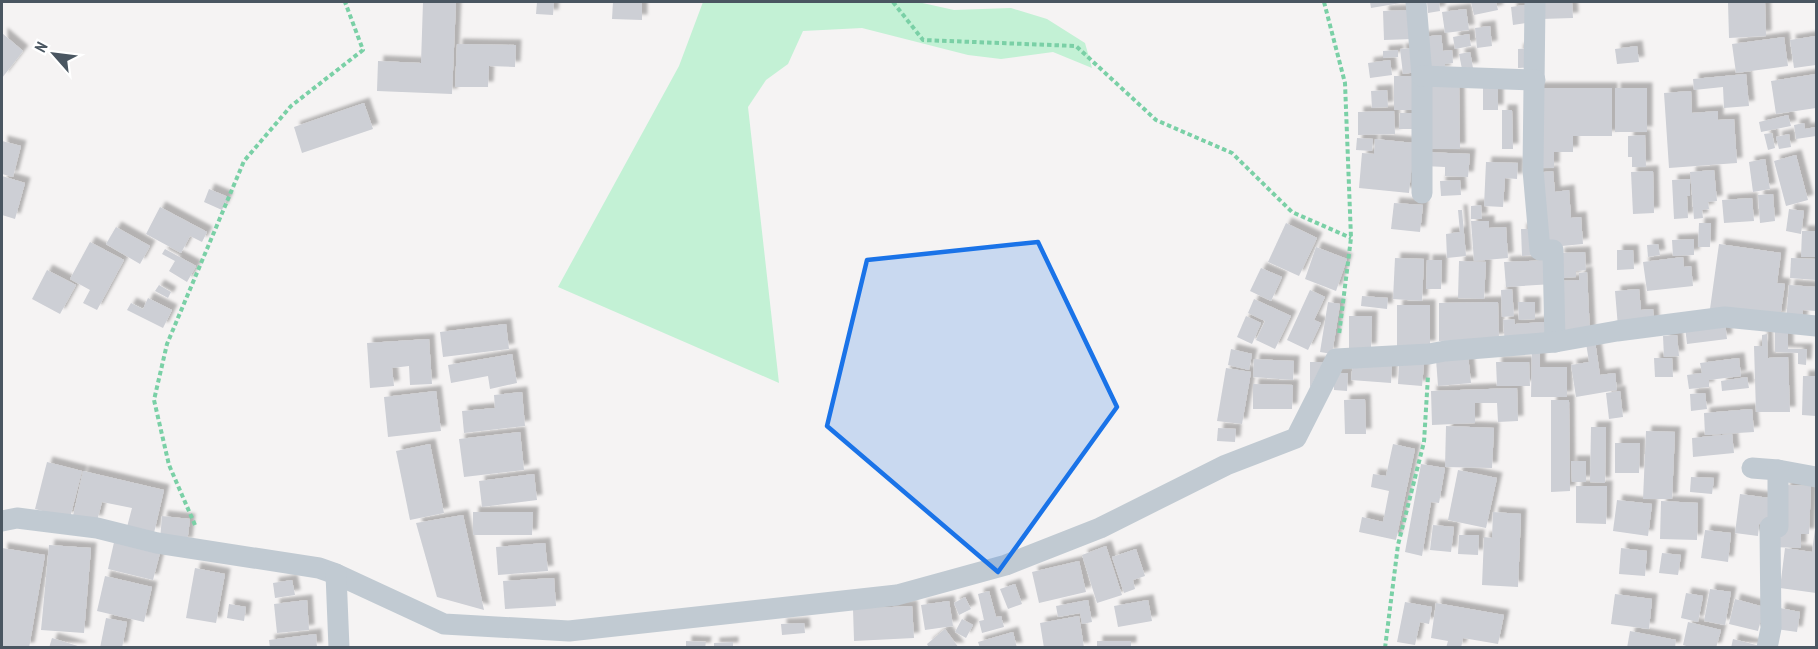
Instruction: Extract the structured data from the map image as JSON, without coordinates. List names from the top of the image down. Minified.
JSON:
{"north":"top left"}
